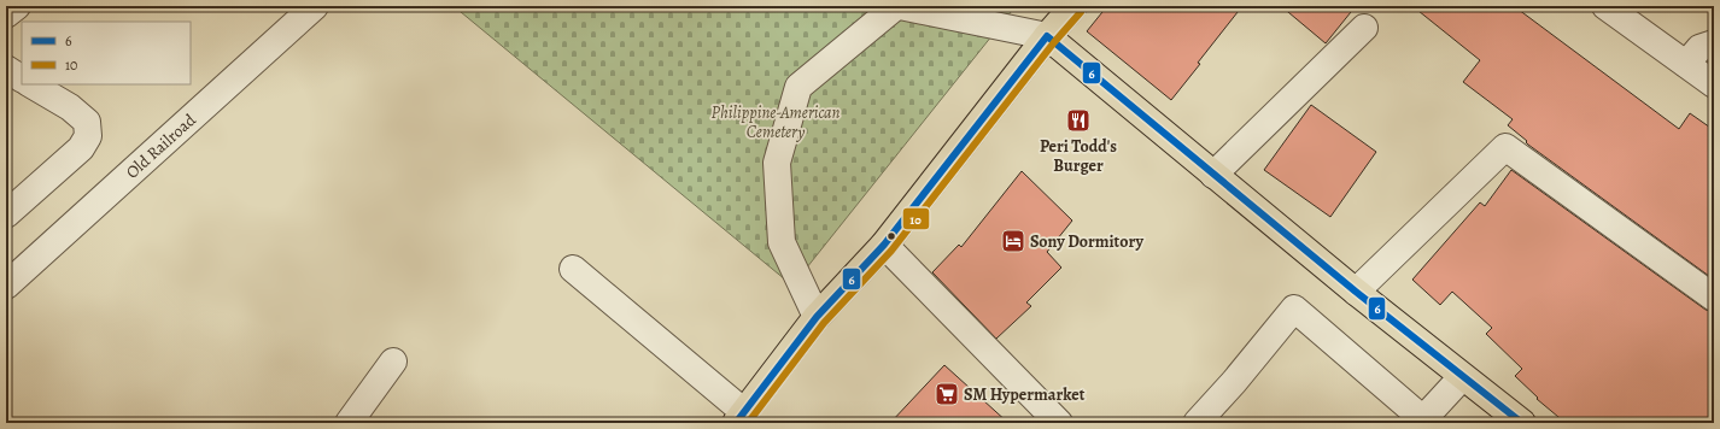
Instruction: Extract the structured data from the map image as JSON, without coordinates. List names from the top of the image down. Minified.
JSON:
{"streets":{"street":["Old Railroad"]},"parks":["Philippine-American Cemetery"],"places":{"restaurant":["Peri Todd's Burger"],"hotel":["Sony Dormitory"],"supermarket":["SM Hypermarket"]},"lines":["transit line 10","transit line 6"],"legend":["6","10"]}
